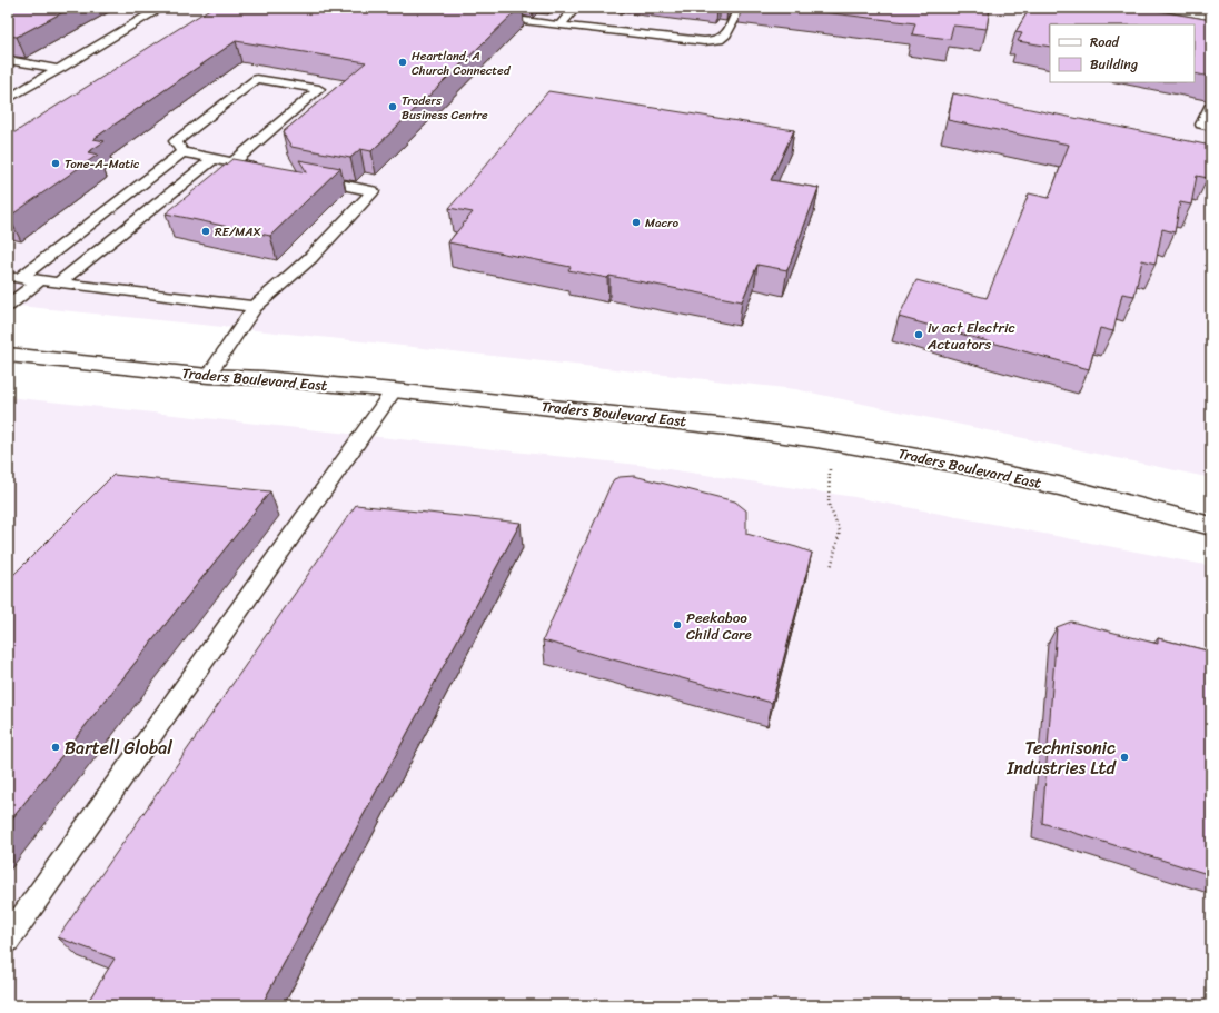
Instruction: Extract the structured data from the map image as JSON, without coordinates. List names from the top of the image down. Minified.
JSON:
{"streets":{"street":["Traders Boulevard East"]},"places":["Heartland, A Church Connected","Traders Business Centre","Tone-A-Matic","Macro","RE/MAX","iv act Electric Actuators","Peekaboo Child Care","Bartell Global","Technisonic Industries Ltd"],"legend":["Road","Building"]}
